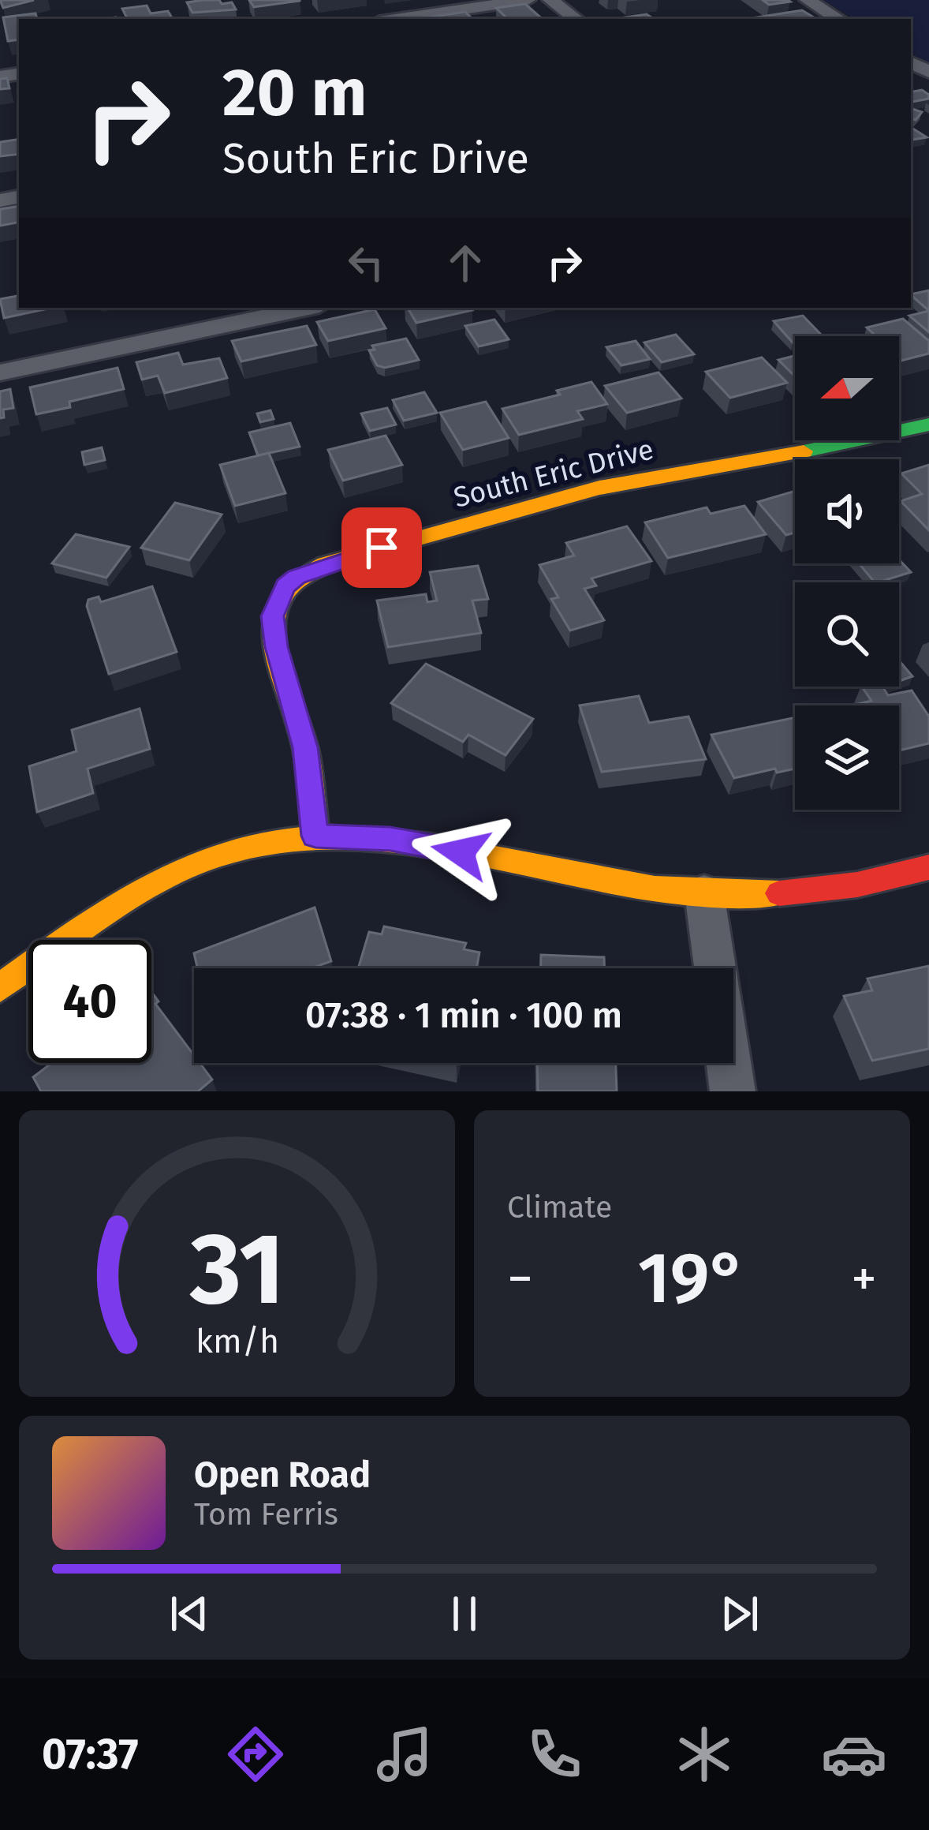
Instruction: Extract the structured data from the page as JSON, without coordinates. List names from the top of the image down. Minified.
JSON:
{"streets":{"street":["South Eric Drive"]},"north":"left","page":{"turn":["20 m","South Eric Drive"],"limit":"40","trip":"07:38 · 1 min · 100 m","tile":"Climate","heat":["−","19°","+"],"song":["Open Road","Tom Ferris"],"tabs":"07:37","gauge":["31","km/h"]}}
